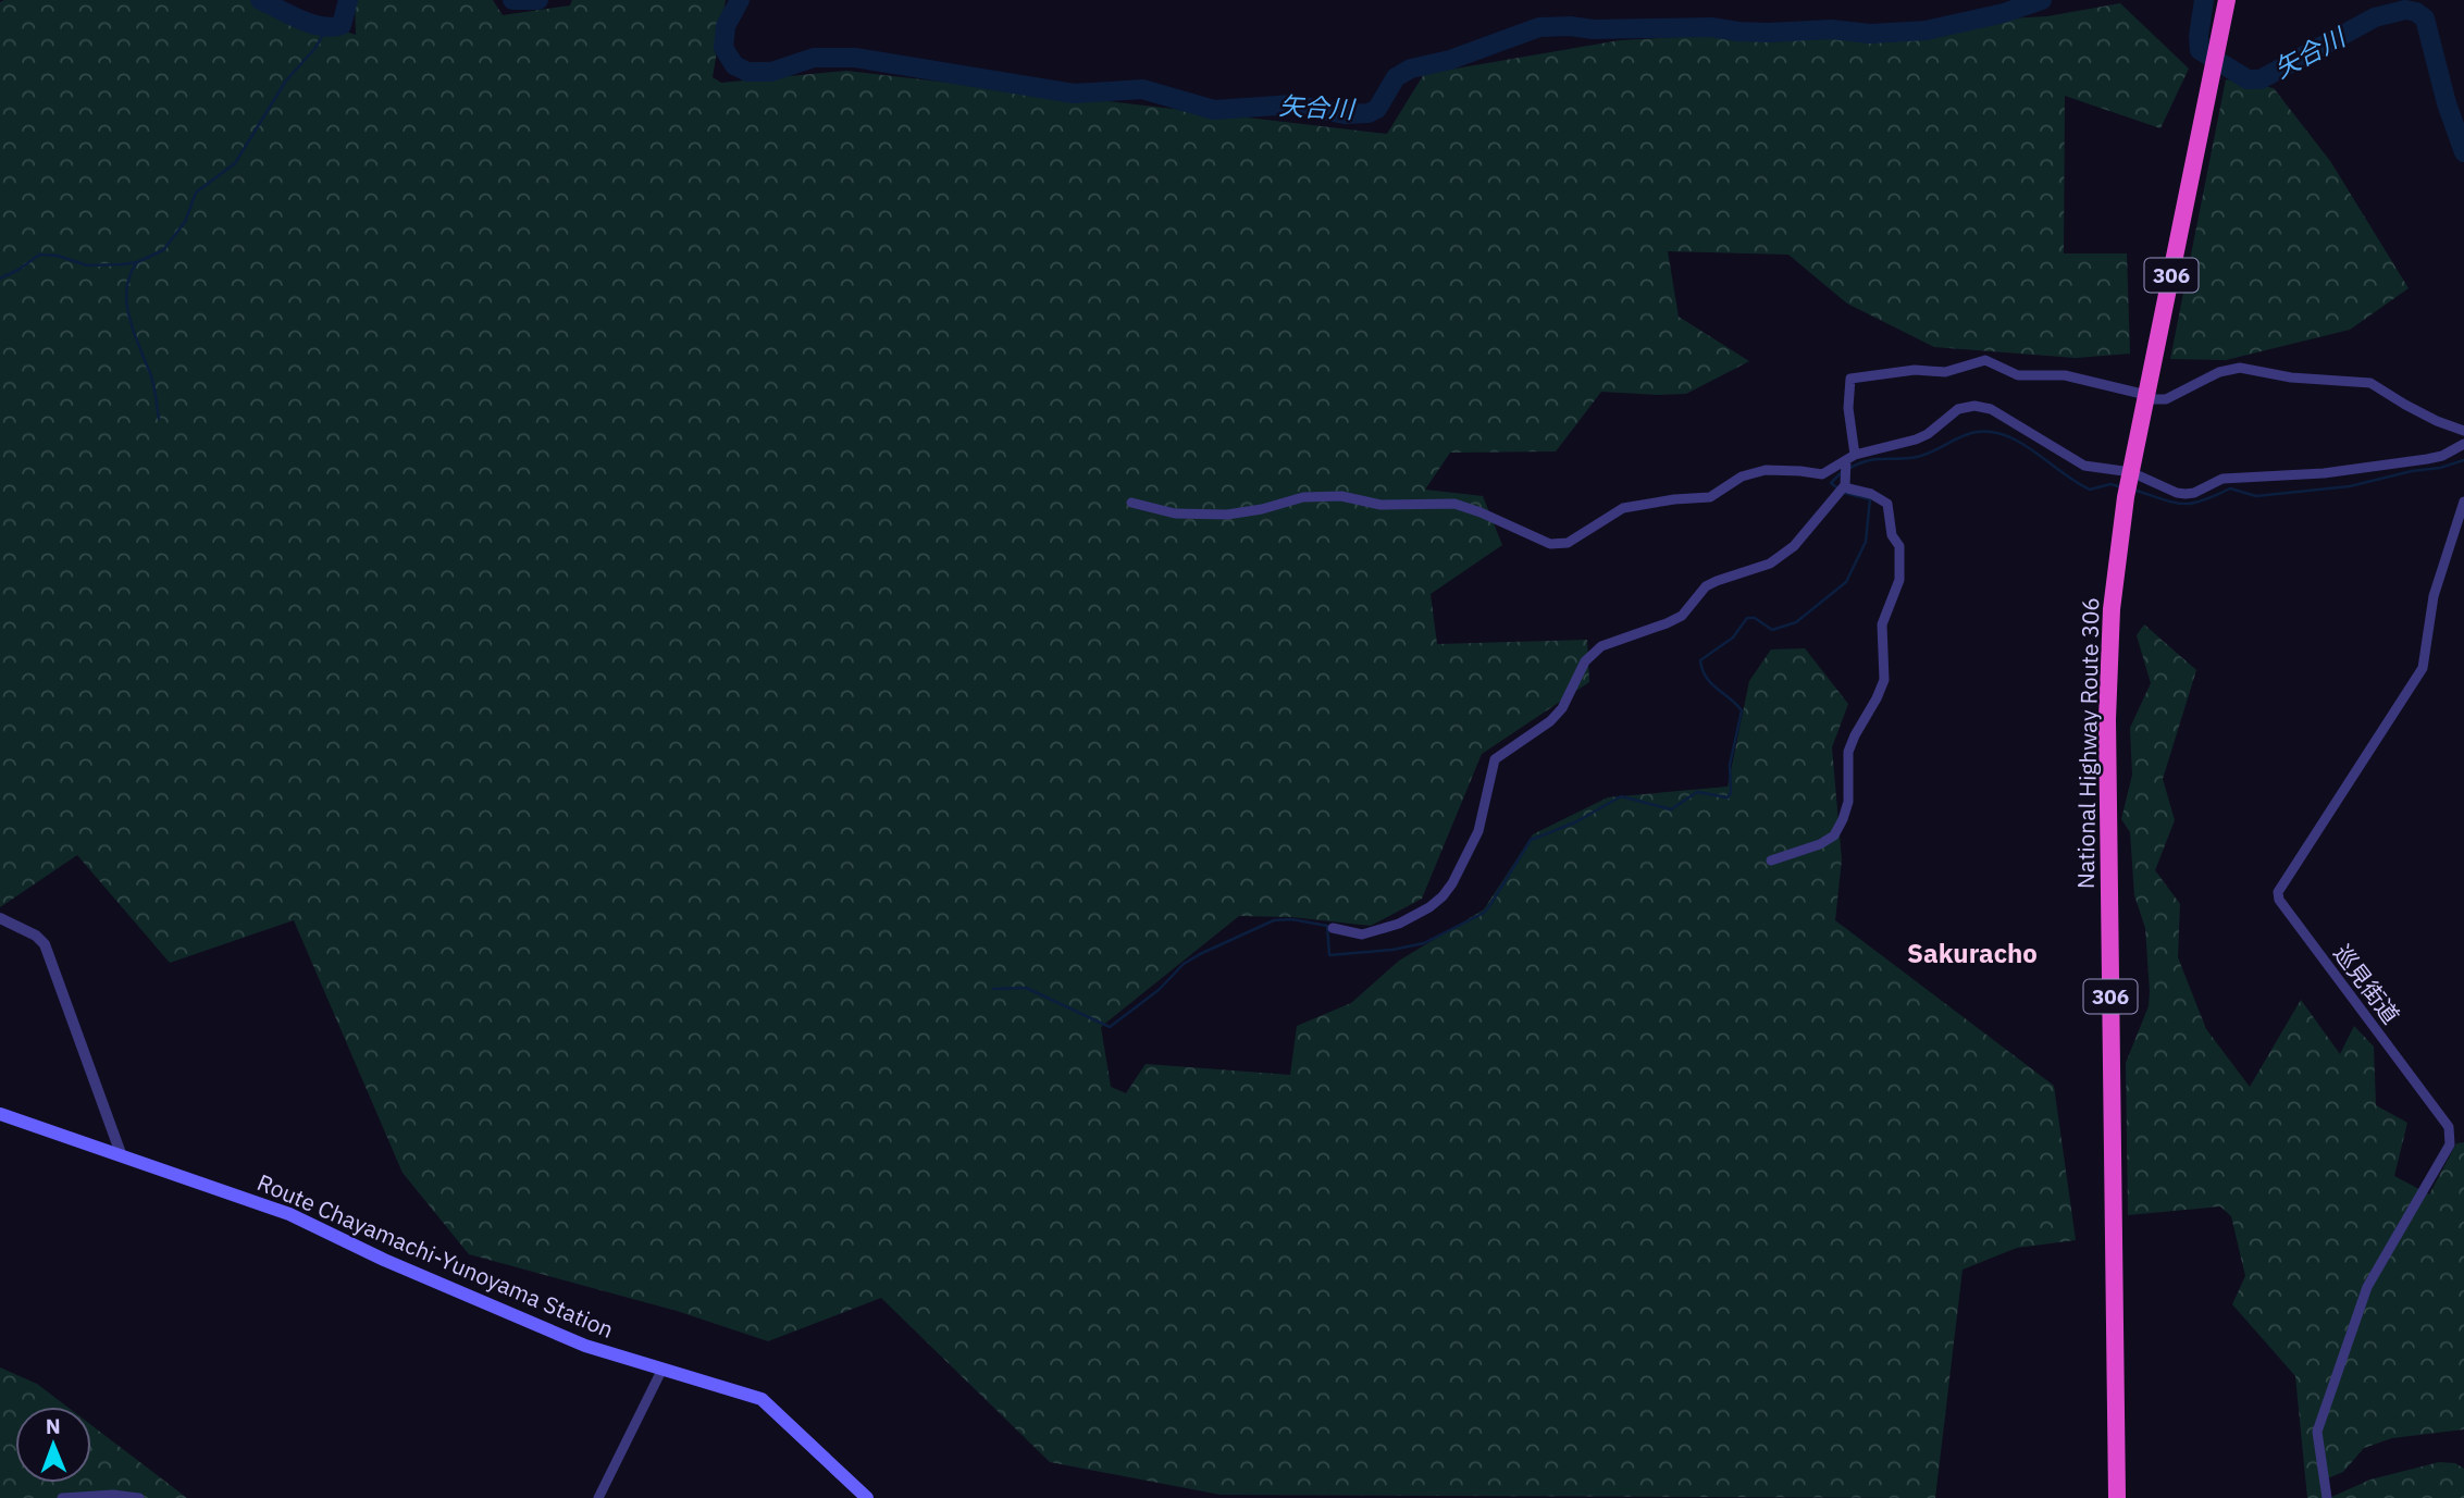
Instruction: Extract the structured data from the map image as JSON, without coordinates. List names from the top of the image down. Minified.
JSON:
{"streets":{"highway":["306","National Highway Route 306"],"main road":["Route Chayamachi-Yunoyama Station"],"street":["巡見街道"]},"districts":["Sakuracho"],"water":["矢合川"],"north":"top"}
